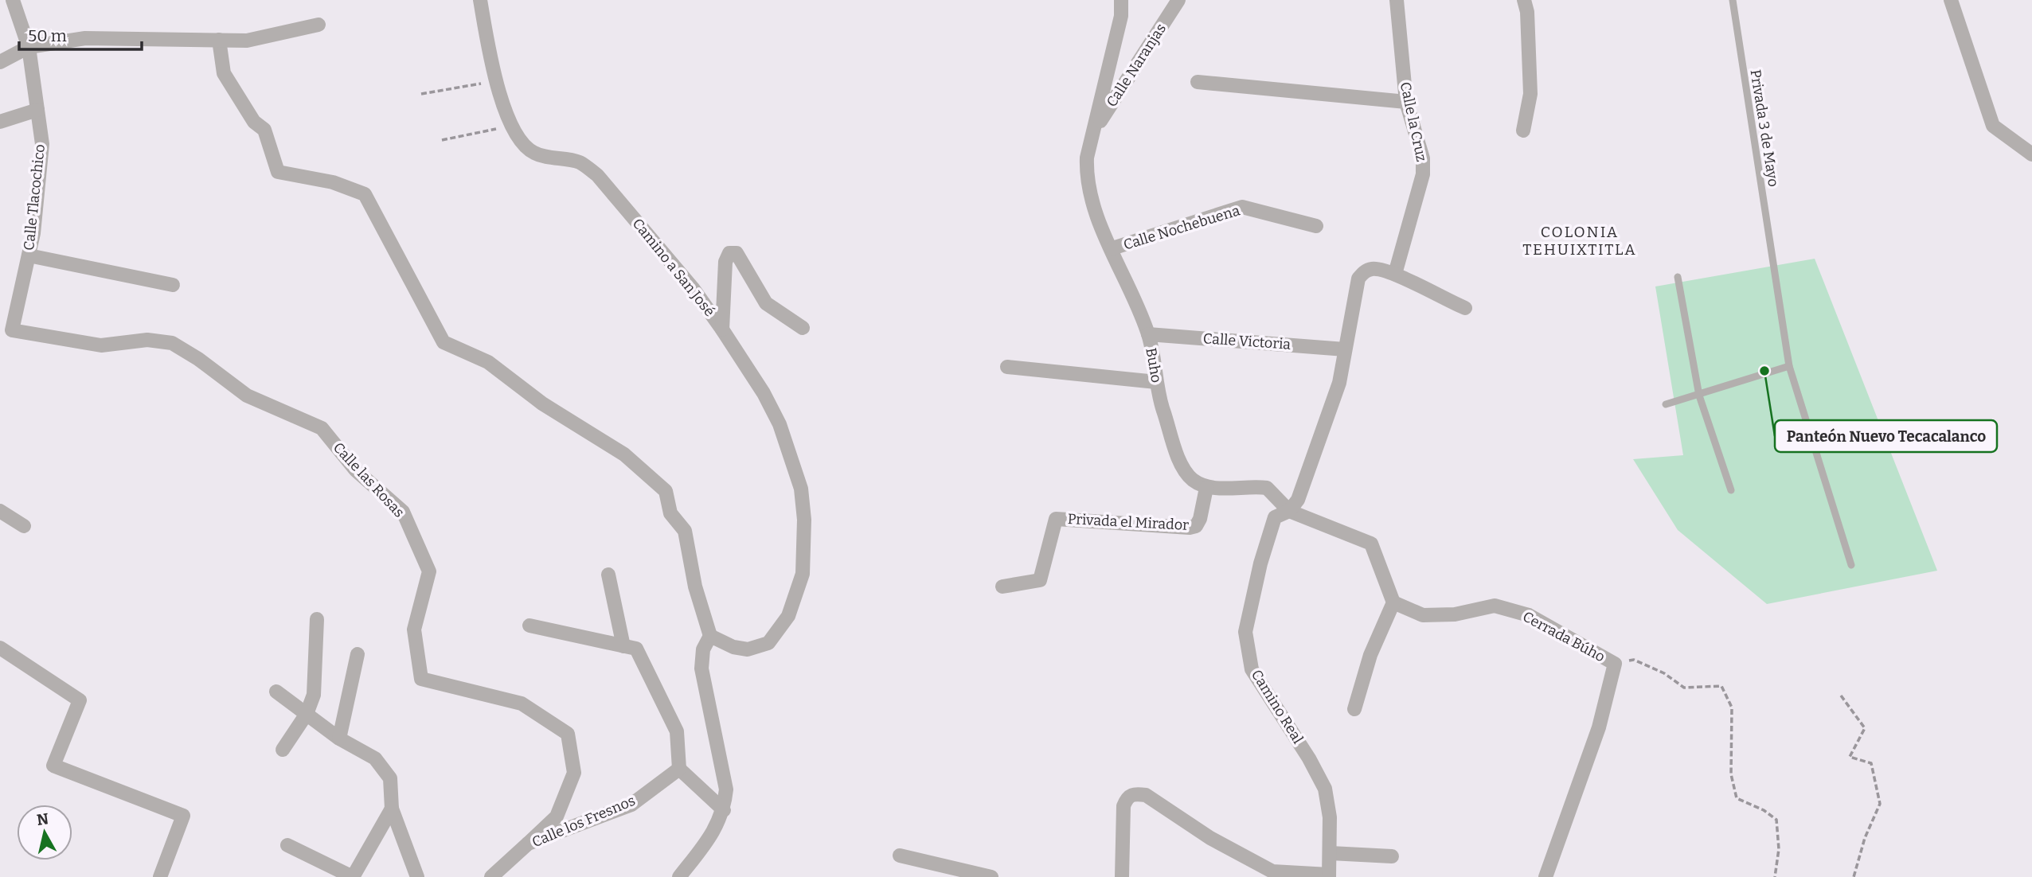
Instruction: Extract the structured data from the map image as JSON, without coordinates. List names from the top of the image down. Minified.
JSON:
{"streets":{"street":["Calle Naranjas","Calle la Cruz","Calle Tlacochico","Calle Nochebuena","Camino a San José","Calle Victoria","Buho","Calle las Rosas","Privada el Mirador","Cerrada Búho","Camino Real","Calle los Fresnos"],"lane":["Privada 3 de Mayo"]},"crossings":[["Calle Naranjas","Buho"],["Calle Tlacochico","Calle las Rosas"],["Calle Nochebuena","Buho"],["Calle Victoria","Buho"],["Buho","Privada el Mirador"],["Calle las Rosas","Calle los Fresnos"]],"districts":["COLONIA TEHUIXTITLA"],"places":["Panteón Nuevo Tecacalanco"],"scale_bar":"50 m","north":"top"}
